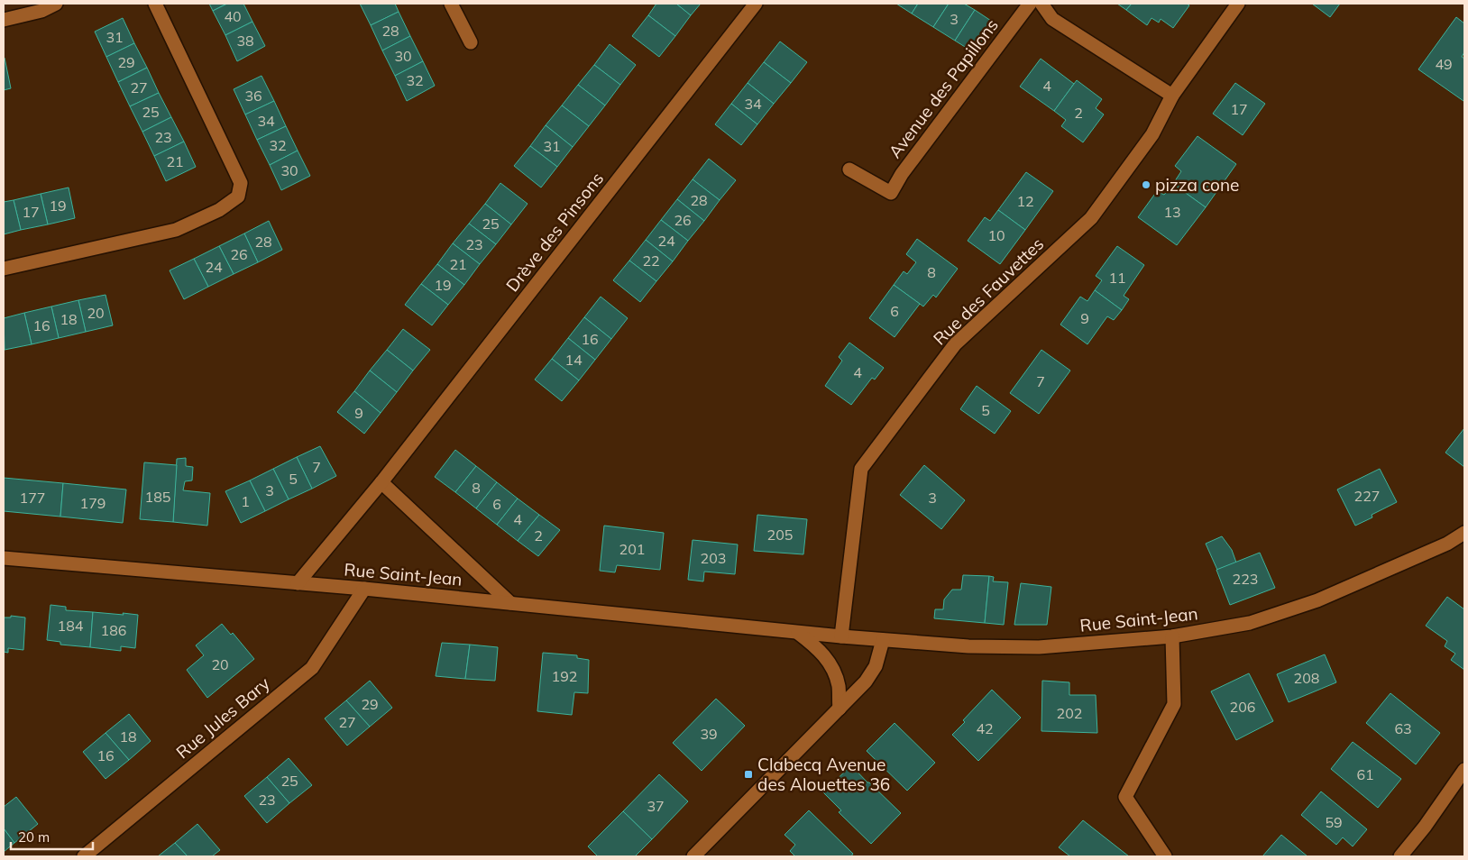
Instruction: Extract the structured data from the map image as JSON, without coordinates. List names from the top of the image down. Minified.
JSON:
{"streets":{"street":["Avenue des Papillons","Drève des Pinsons","Rue des Fauvettes","Rue Saint-Jean","Rue Jules Bary"]},"crossings":[["Drève des Pinsons","Rue Saint-Jean"],["Rue des Fauvettes","Rue Saint-Jean"],["Rue Saint-Jean","Rue Jules Bary"]],"places":{"other":["pizza cone"],"transit":["Clabecq Avenue des Alouettes 36"]},"house_numbers":["40","3","28","31","38","30","29","49","32","4","27","36","34","17","25","2","34","23","32","31","21","30","28","12","19","17","13","26","25","10","24","28","23","26","22","21","24","8","11","19","6","20","9","18","16","16","14","4","7","5","9","7","5","8","3","227","185","177","3","1","179","6","4","205","2","201","203","223","184","186","20","192","208","29","206","202","27","42","63","39","18","16","61","25","23","37","59"],"scale_bar":"20 m"}
